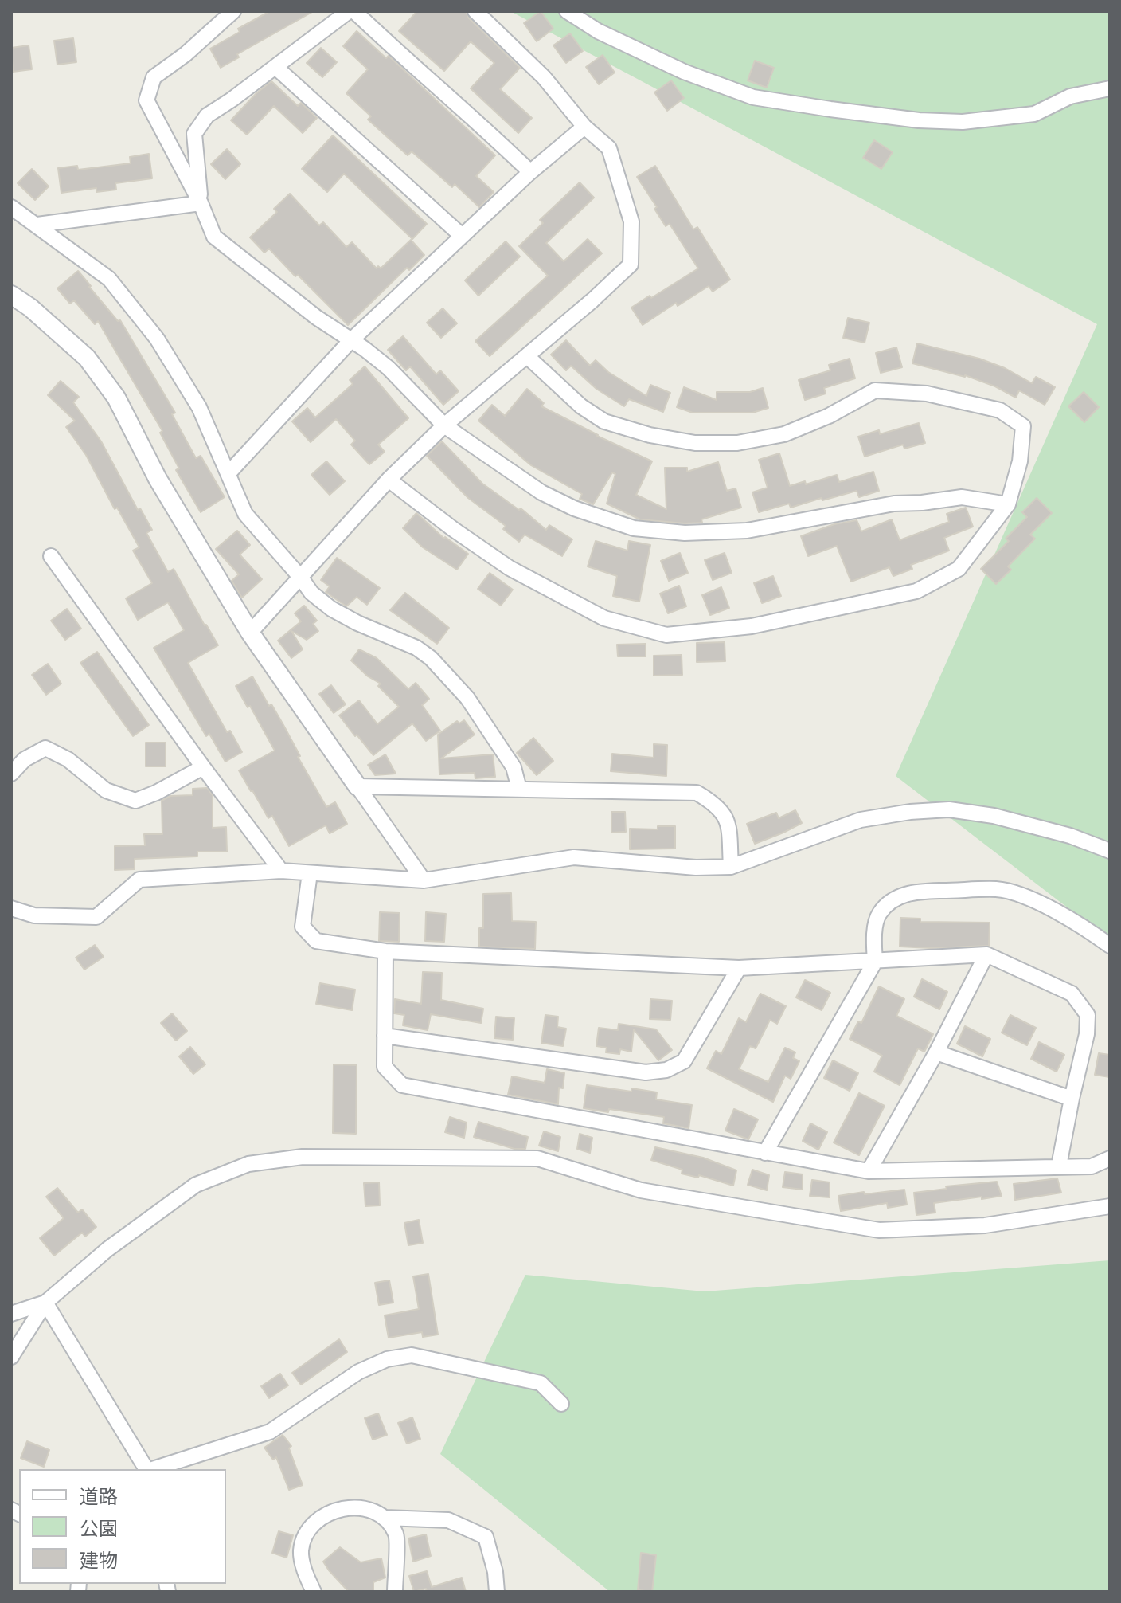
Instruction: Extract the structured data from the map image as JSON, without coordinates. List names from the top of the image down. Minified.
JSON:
{"legend":["道路","公園","建物"]}
